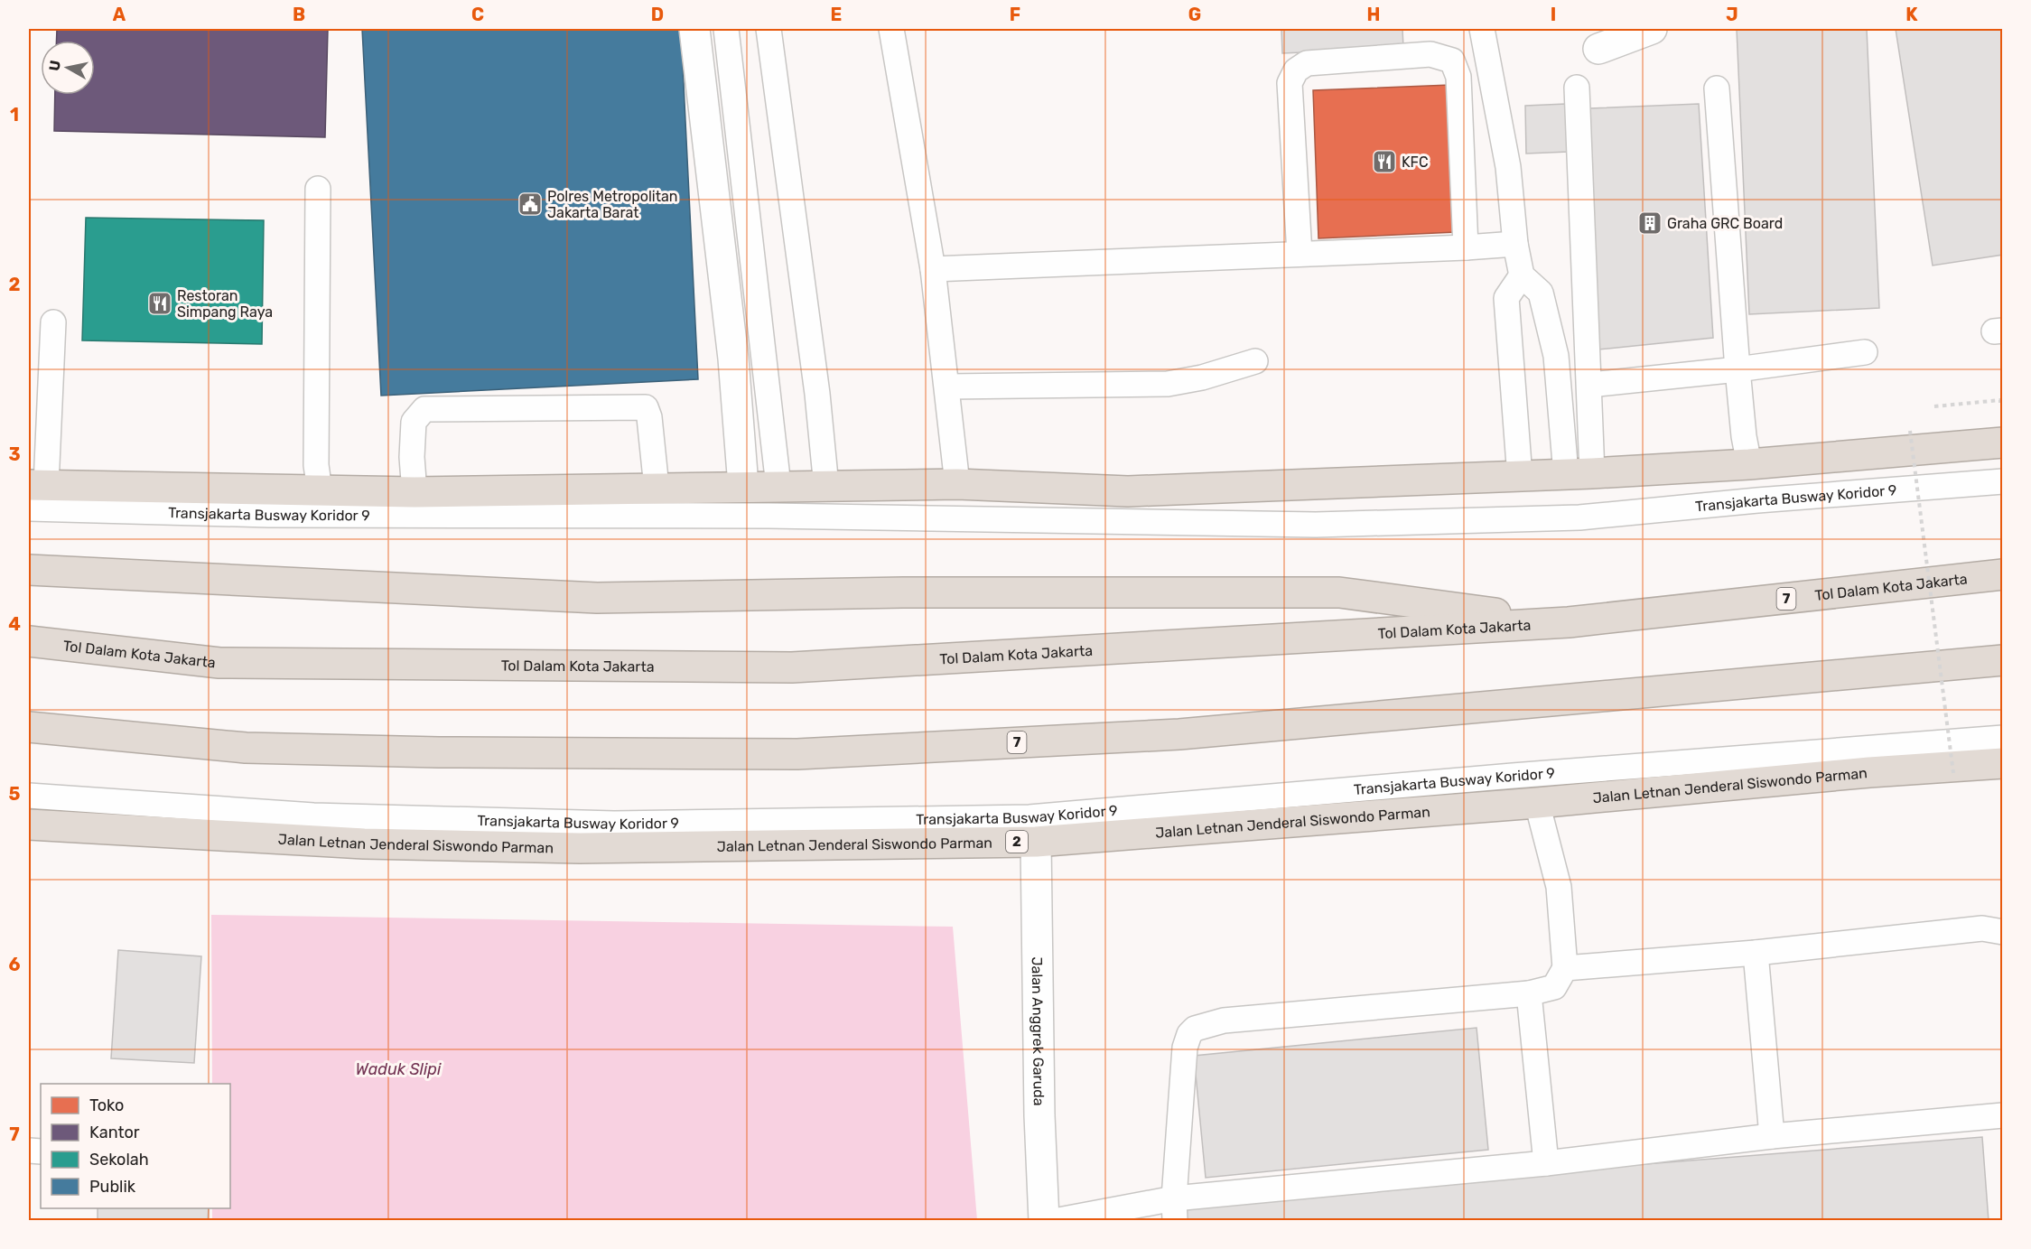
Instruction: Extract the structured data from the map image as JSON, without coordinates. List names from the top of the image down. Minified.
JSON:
{"streets":{"highway":["Tol Dalam Kota Jakarta","7","Jalan Letnan Jenderal Siswondo Parman","2"],"street":["Jalan Anggrek Garuda"],"lane":["Transjakarta Busway Koridor 9"]},"crossings":[["Jalan Letnan Jenderal Siswondo Parman","Jalan Anggrek Garuda"]],"water":["Waduk Slipi"],"places":{"restaurant":["KFC","Restoran Simpang Raya"],"public building":["Polres Metropolitan Jakarta Barat"],"building":["Graha GRC Board"]},"legend":["Toko","Kantor","Sekolah","Publik"],"north":"left","grid":{"columns":["A","B","C","D","E","F","G","H","I","J","K"],"rows":["1","2","3","4","5","6","7"]}}
